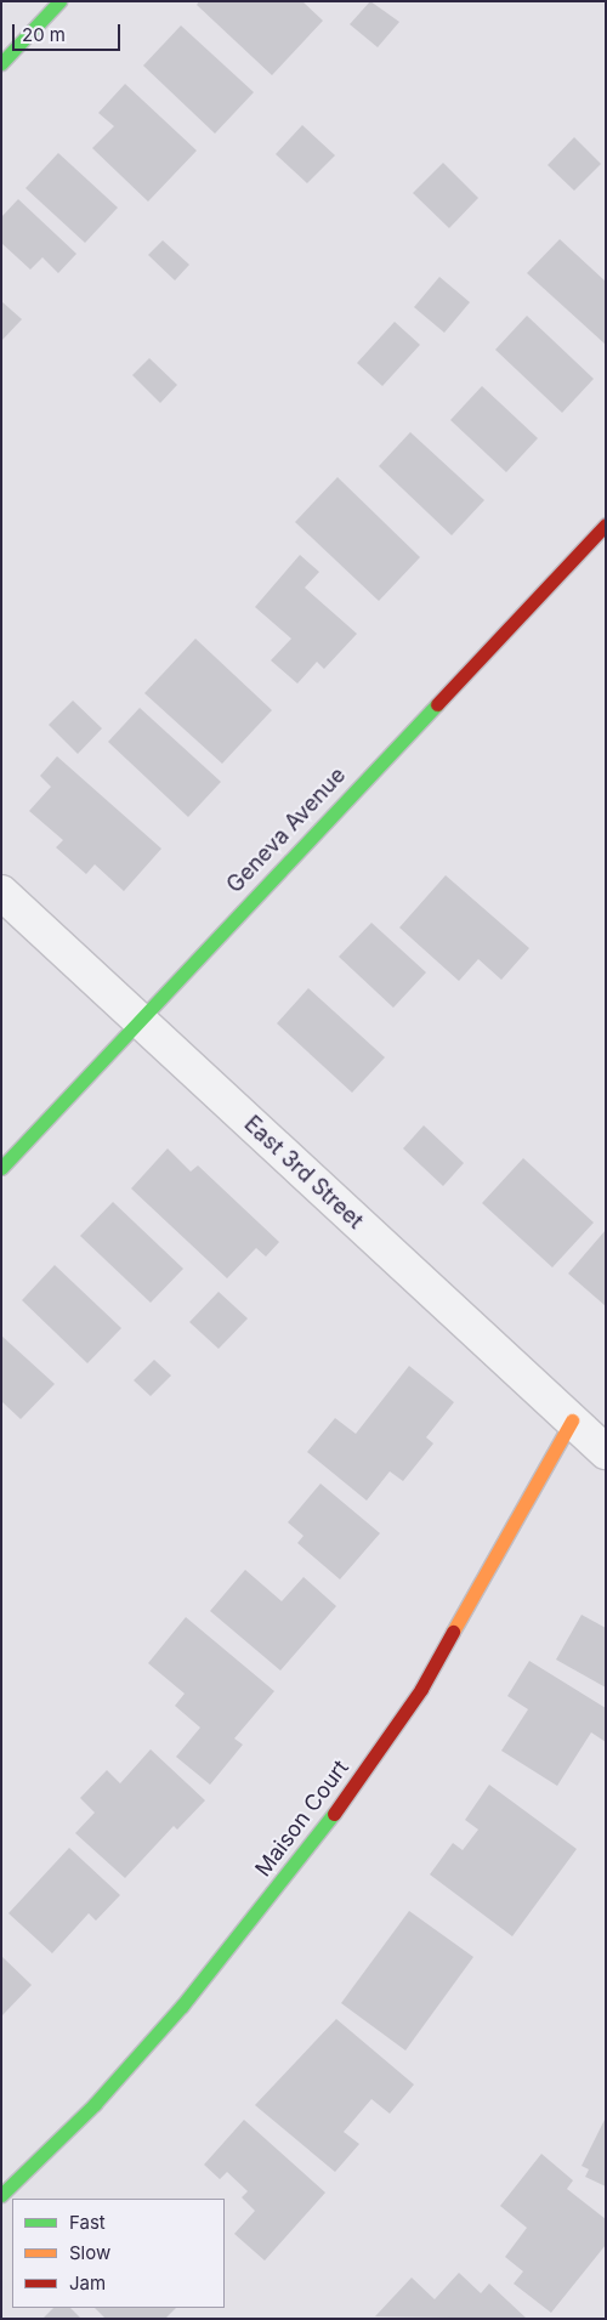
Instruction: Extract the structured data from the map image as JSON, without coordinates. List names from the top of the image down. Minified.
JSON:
{"streets":{"street":["Geneva Avenue","East 3rd Street","Maison Court"]},"crossings":[["Geneva Avenue","East 3rd Street"],["East 3rd Street","Maison Court"]],"legend":["Fast","Slow","Jam"],"scale_bar":"20 m"}
